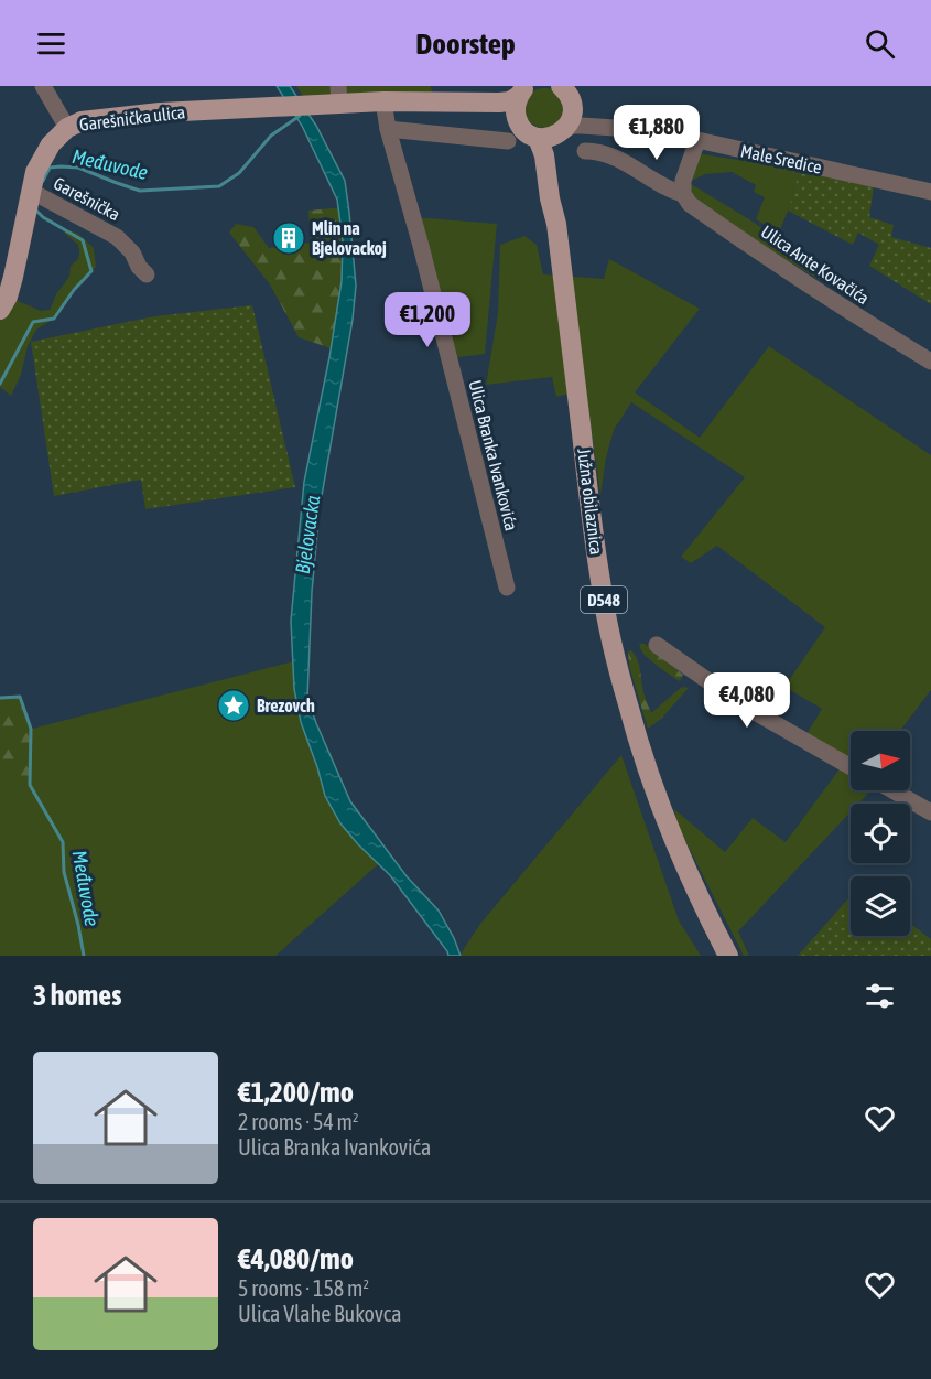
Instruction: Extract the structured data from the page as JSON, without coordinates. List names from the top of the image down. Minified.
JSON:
{"streets":{"main road":["Garešnička ulica","Južna obilaznica","D548"],"street":["Male Sredice","Garešnička","Ulica Ante Kovačića","Ulica Branka Ivankovića"]},"crossings":[["Garešnička ulica","Garešnička"],["Male Sredice","Južna obilaznica"],["Male Sredice","D548"],["Južna obilaznica","D548"]],"water":["Međuvode","Bjelovacka"],"places":{"building":["Mlin na Bjelovackoj"],"place":["Brezovch"]},"north":"right","page":{"header":"Doorstep","price":["€1,880","€1,200","€4,080"],"heading":"3 homes","list":[{"name":"€1,200/mo","note":"2 rooms · 54 m² · Ulica Branka Ivankovića"},{"name":"€4,080/mo","note":"5 rooms · 158 m² · Ulica Vlahe Bukovca"}]}}
